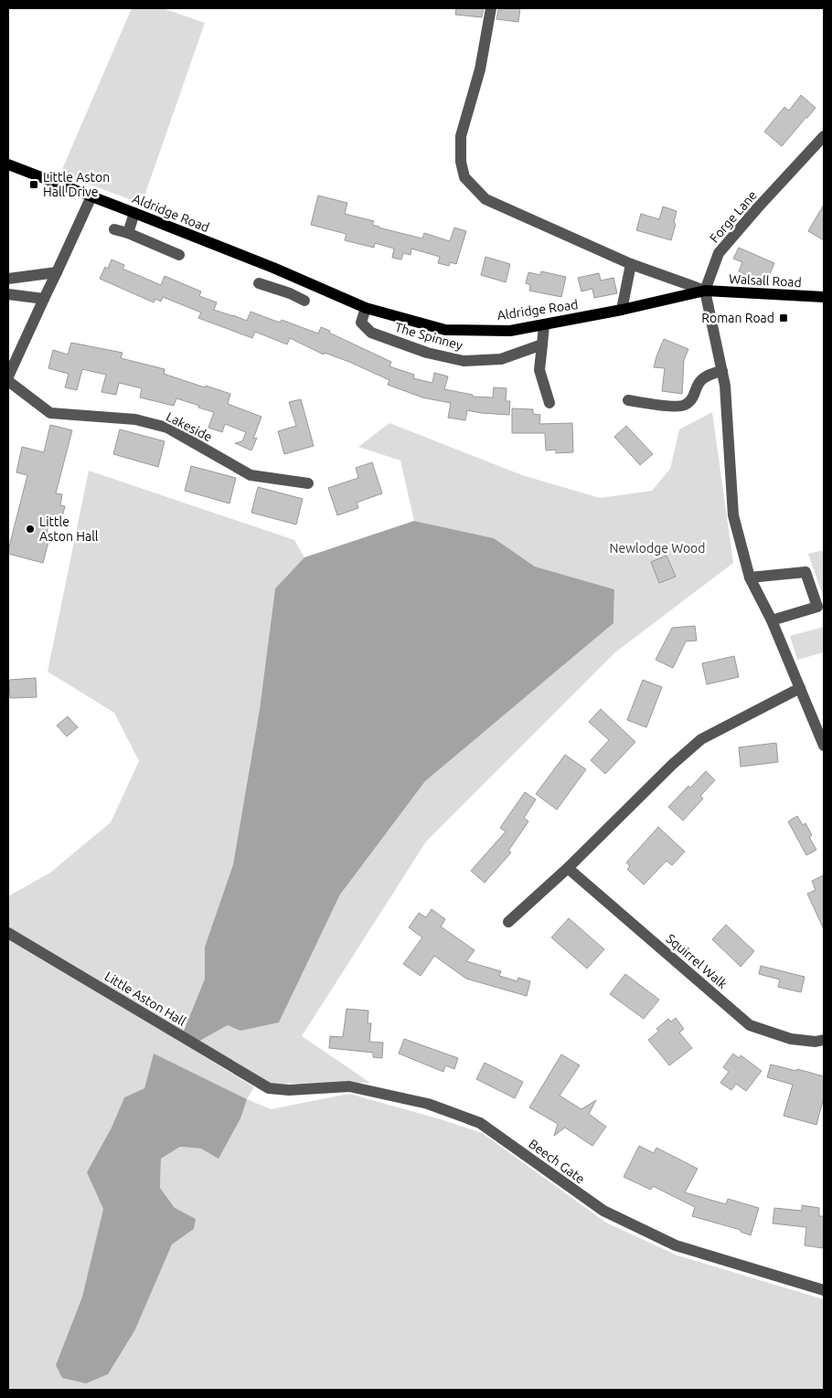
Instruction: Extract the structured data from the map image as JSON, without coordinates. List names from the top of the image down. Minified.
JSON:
{"streets":{"main road":["Aldridge Road","Walsall Road"],"street":["Forge Lane","The Spinney","Lakeside","Squirrel Walk","Little Aston Hall","Beech Gate"]},"crossings":[["Aldridge Road","Forge Lane"],["Aldridge Road","Walsall Road"],["Aldridge Road","The Spinney"],["Forge Lane","Walsall Road"],["Little Aston Hall","Beech Gate"]],"parks":["Newlodge Wood"],"places":{"transit":["Little Aston Hall Drive","Roman Road"],"other":["Little Aston Hall"]}}
